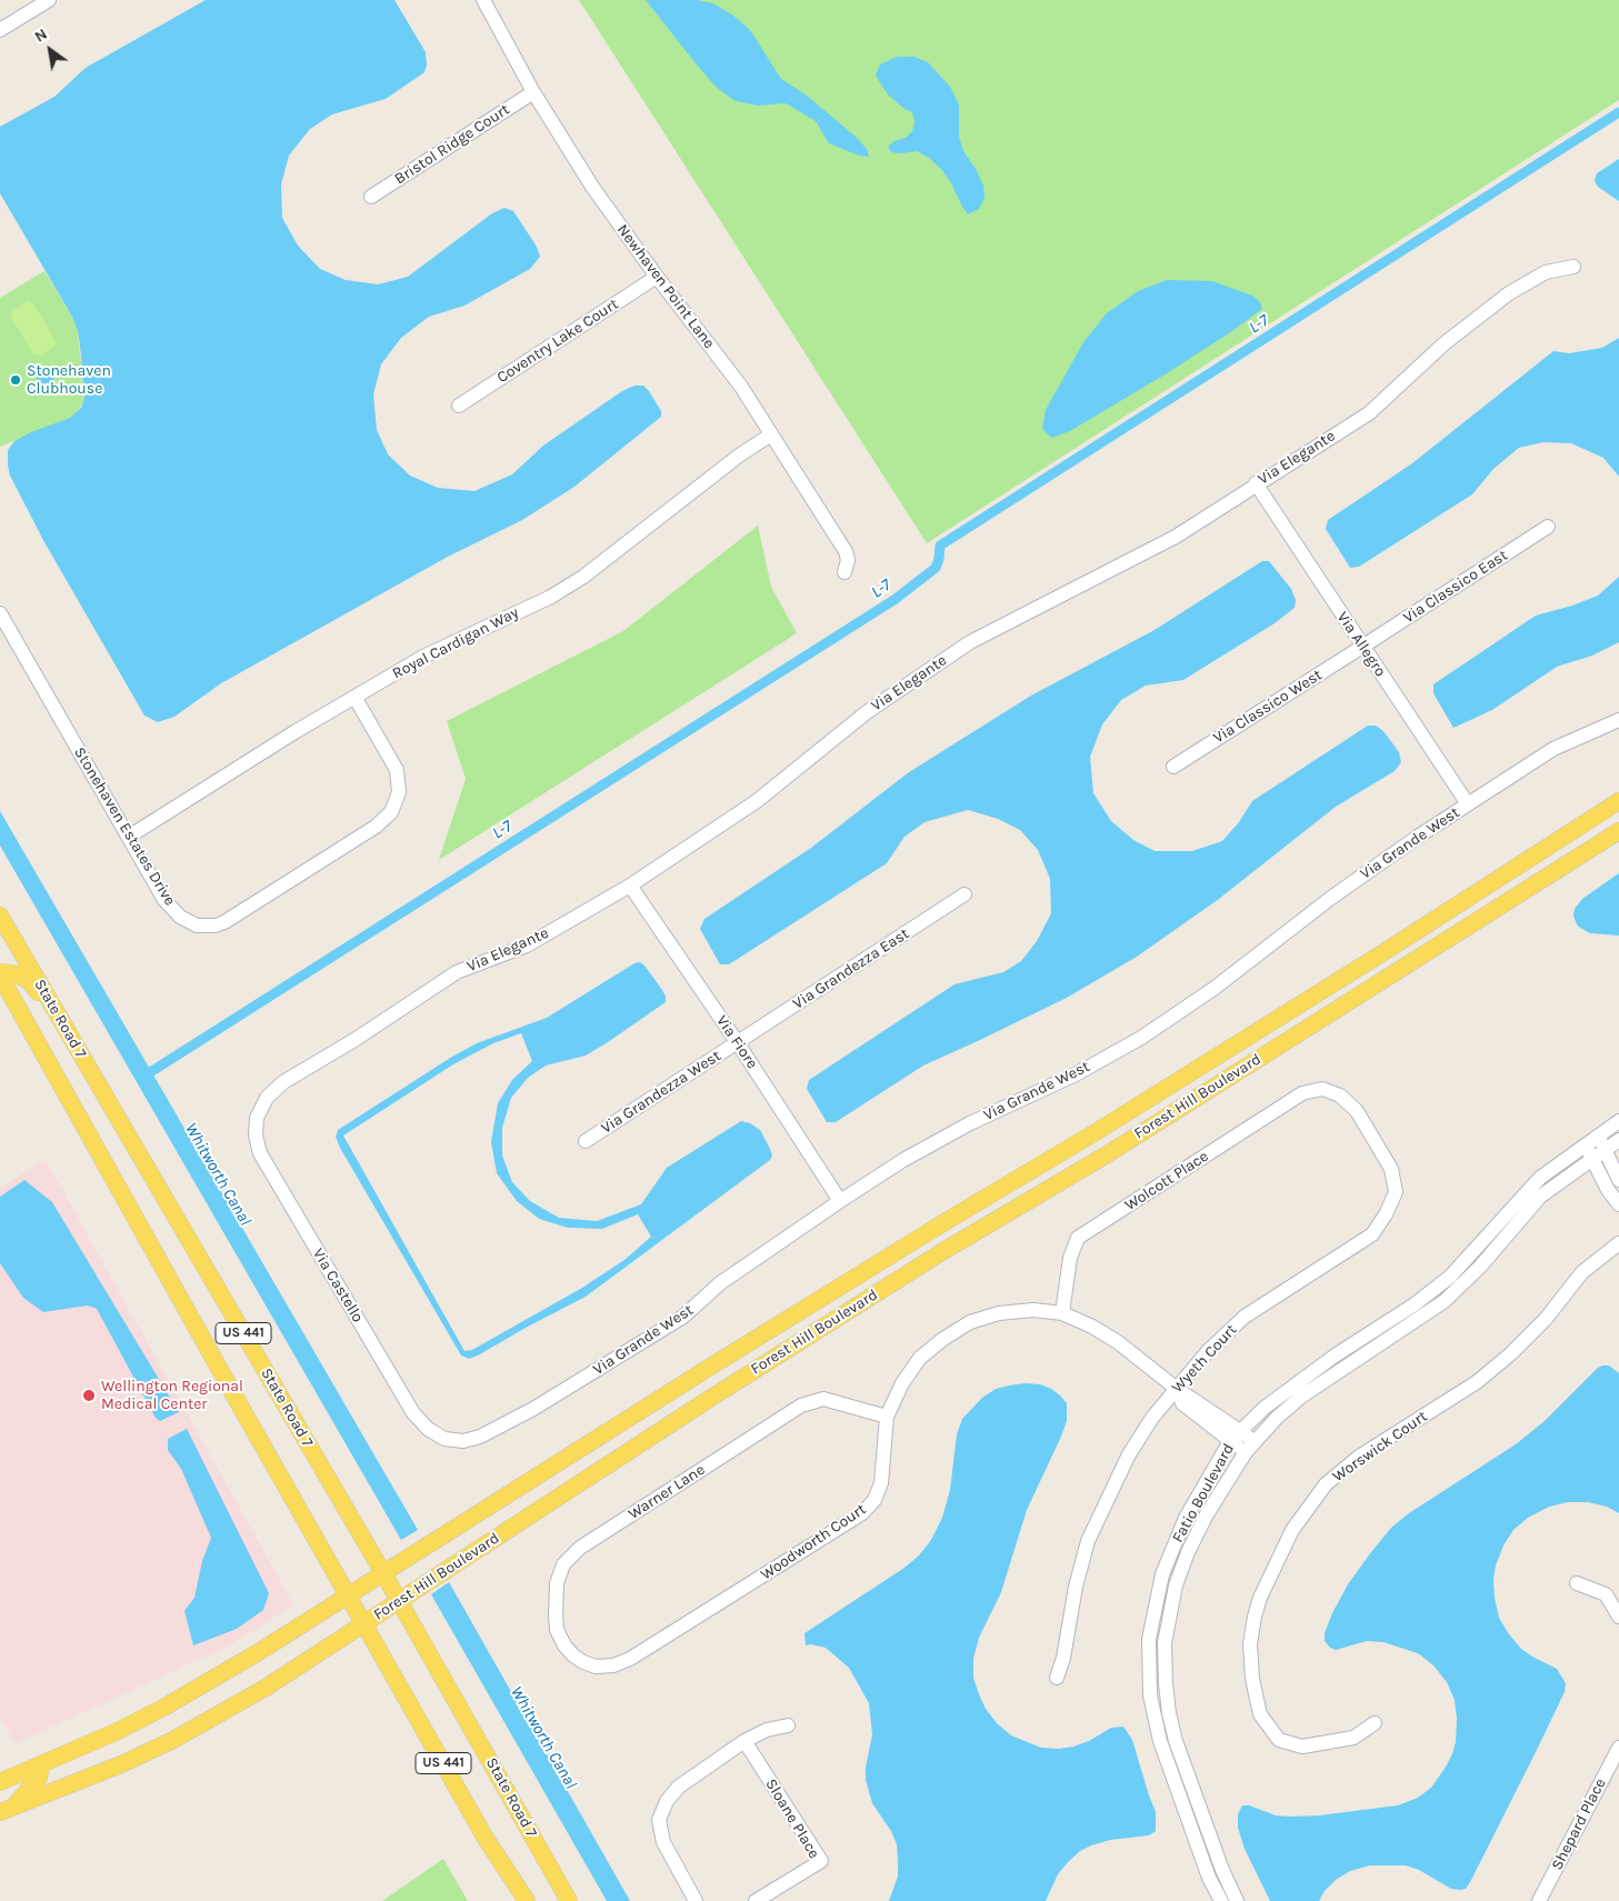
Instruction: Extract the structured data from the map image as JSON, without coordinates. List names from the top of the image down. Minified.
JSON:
{"streets":{"main road":["State Road 7","Forest Hill Boulevard","US 441"],"street":["Bristol Ridge Court","Newhaven Point Lane","Coventry Lake Court","Via Elegante","Via Classico East","Royal Cardigan Way","Via Allegro","Via Classico West","Stonehaven Estates Drive","Via Grande West","Via Grandezza East","Via Fiore","Via Grandezza West","Wolcott Place","Via Castello","Wyeth Court","Worswick Court","Warner Lane","Fatio Boulevard","Woodworth Court","Sloane Place","Shepard Place"]},"crossings":[["Bristol Ridge Court","Newhaven Point Lane"],["Newhaven Point Lane","Coventry Lake Court"],["Newhaven Point Lane","Royal Cardigan Way"],["Via Elegante","Via Allegro"],["Via Elegante","Via Fiore"],["Via Elegante","Via Castello"],["Via Classico East","Via Allegro"],["Via Classico East","Via Classico West"],["Royal Cardigan Way","Stonehaven Estates Drive"],["Via Allegro","Via Classico West"],["Via Allegro","Via Grande West"],["Via Grande West","Via Fiore"],["Via Grande West","Via Castello"],["Via Grandezza East","Via Fiore"],["Via Grandezza East","Via Grandezza West"],["State Road 7","Forest Hill Boulevard"],["Via Fiore","Via Grandezza West"],["Wolcott Place","Wyeth Court"],["Wolcott Place","Woodworth Court"],["Wyeth Court","Woodworth Court"],["Warner Lane","Woodworth Court"],["Fatio Boulevard","Woodworth Court"]],"water":["L-7","Whitworth Canal"],"places":["Stonehaven Clubhouse","Wellington Regional Medical Center"],"north":"top left"}
